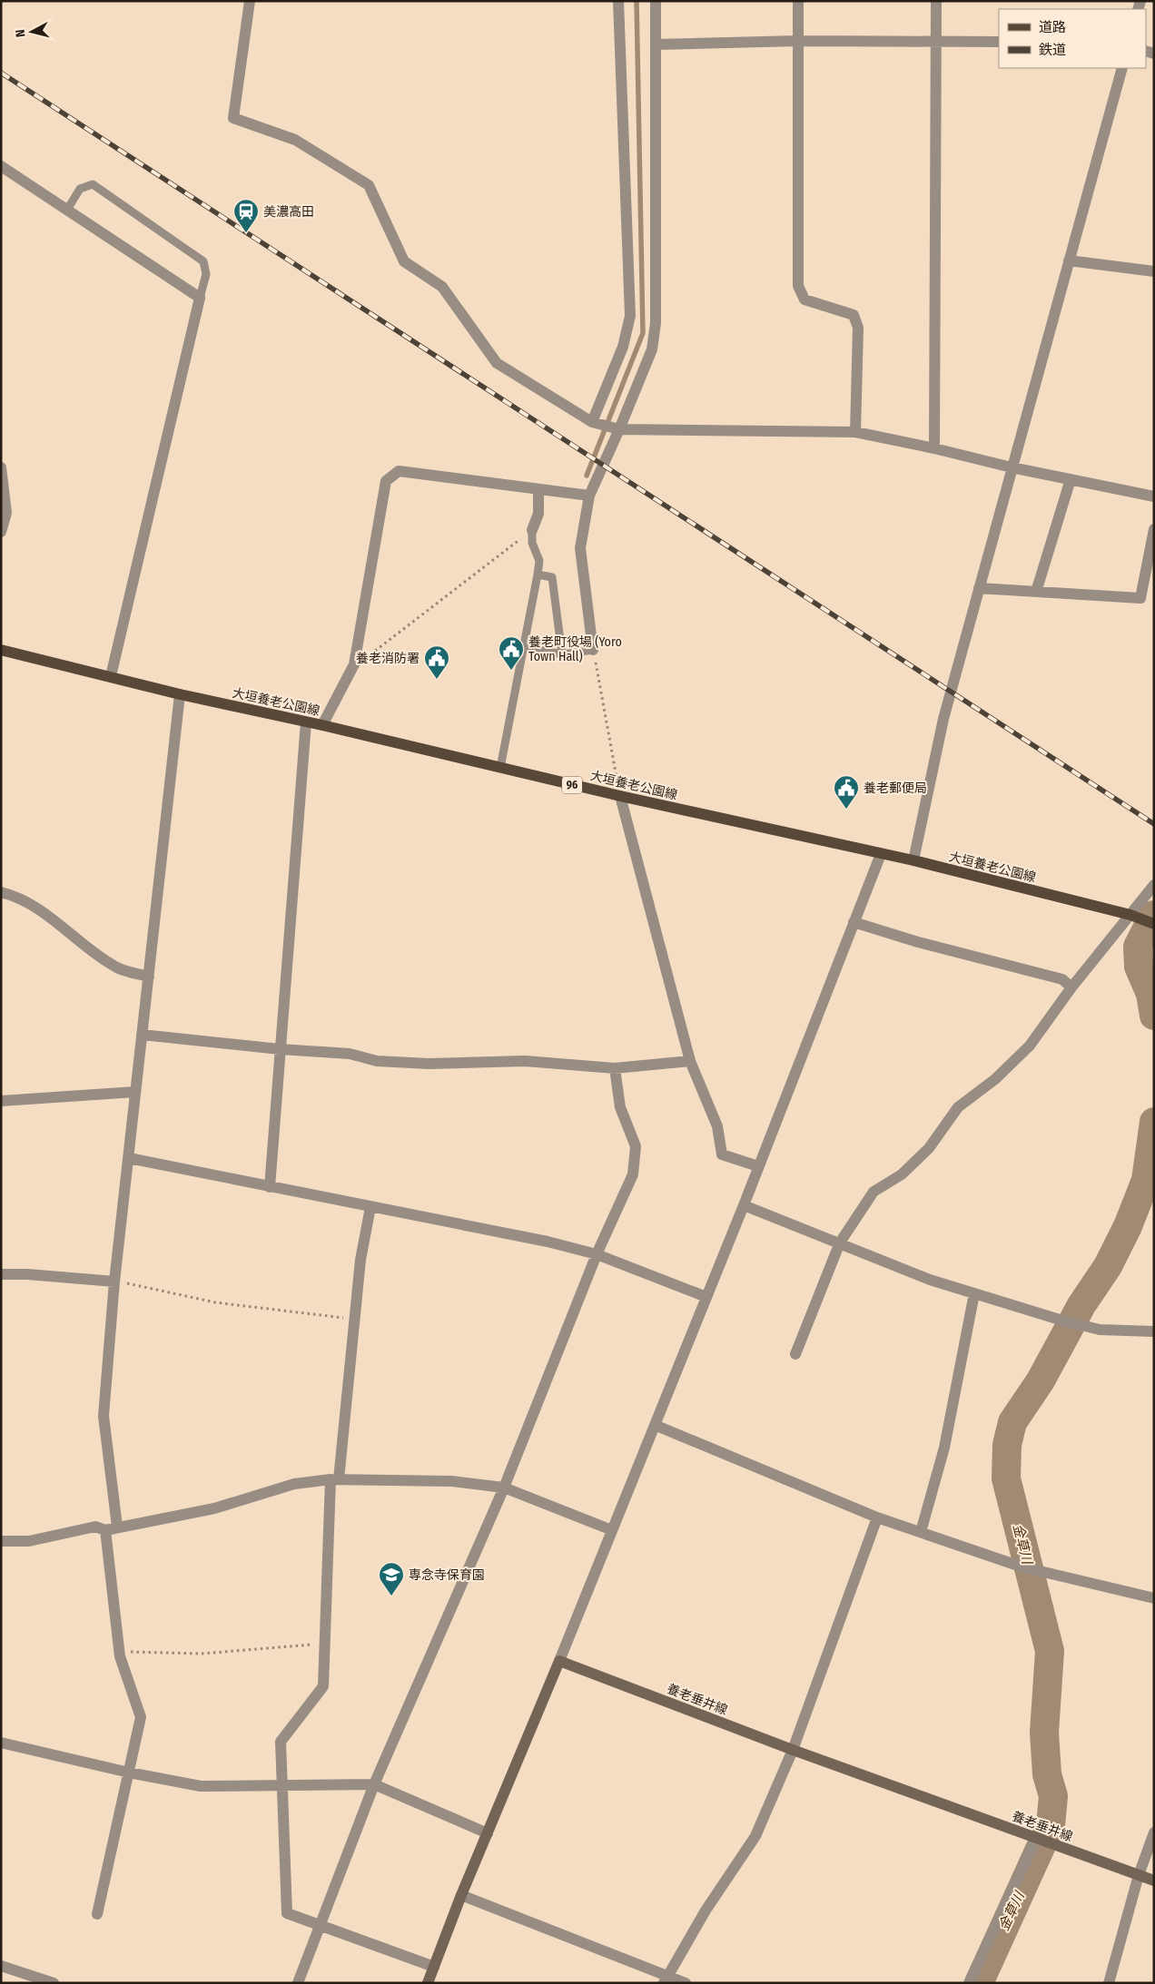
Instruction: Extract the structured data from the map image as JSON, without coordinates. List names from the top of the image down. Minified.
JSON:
{"streets":{"main road":["大垣養老公園線","96","養老垂井線"]},"water":["金草川"],"places":{"station":["美濃高田"],"public building":["養老町役場 (Yoro Town Hall)","養老消防署","養老郵便局"],"school or university":["専念寺保育園"]},"legend":["道路","鉄道"],"north":"left"}
